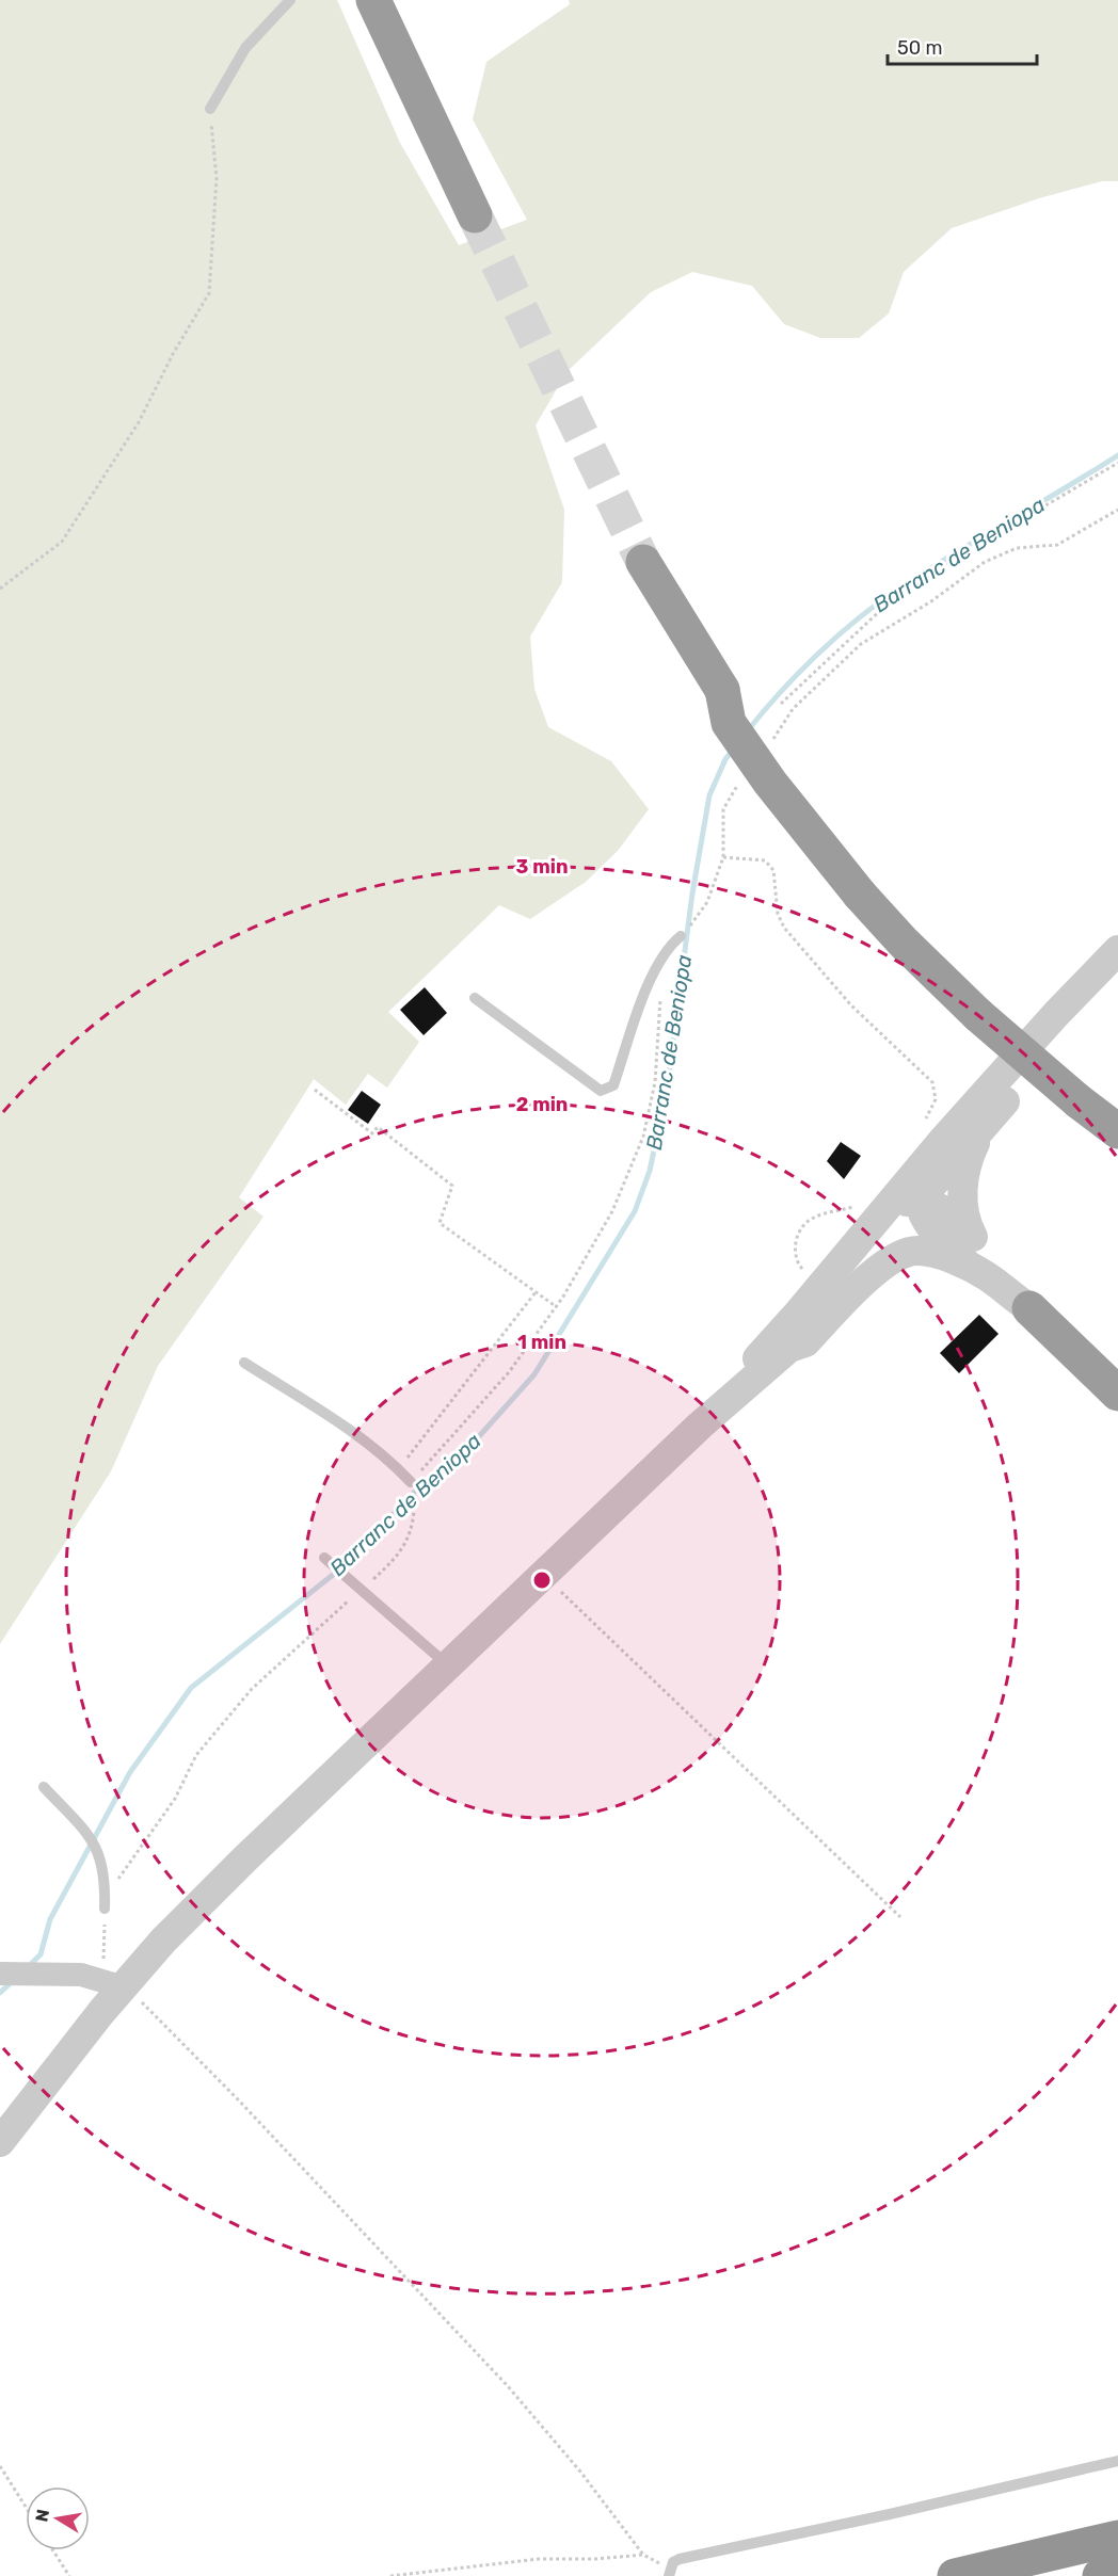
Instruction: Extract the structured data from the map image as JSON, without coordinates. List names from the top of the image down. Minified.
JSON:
{"water":["Barranc de Beniopa"],"scale_bar":"50 m","north":"left","rings":["3 min","2 min","1 min"]}
